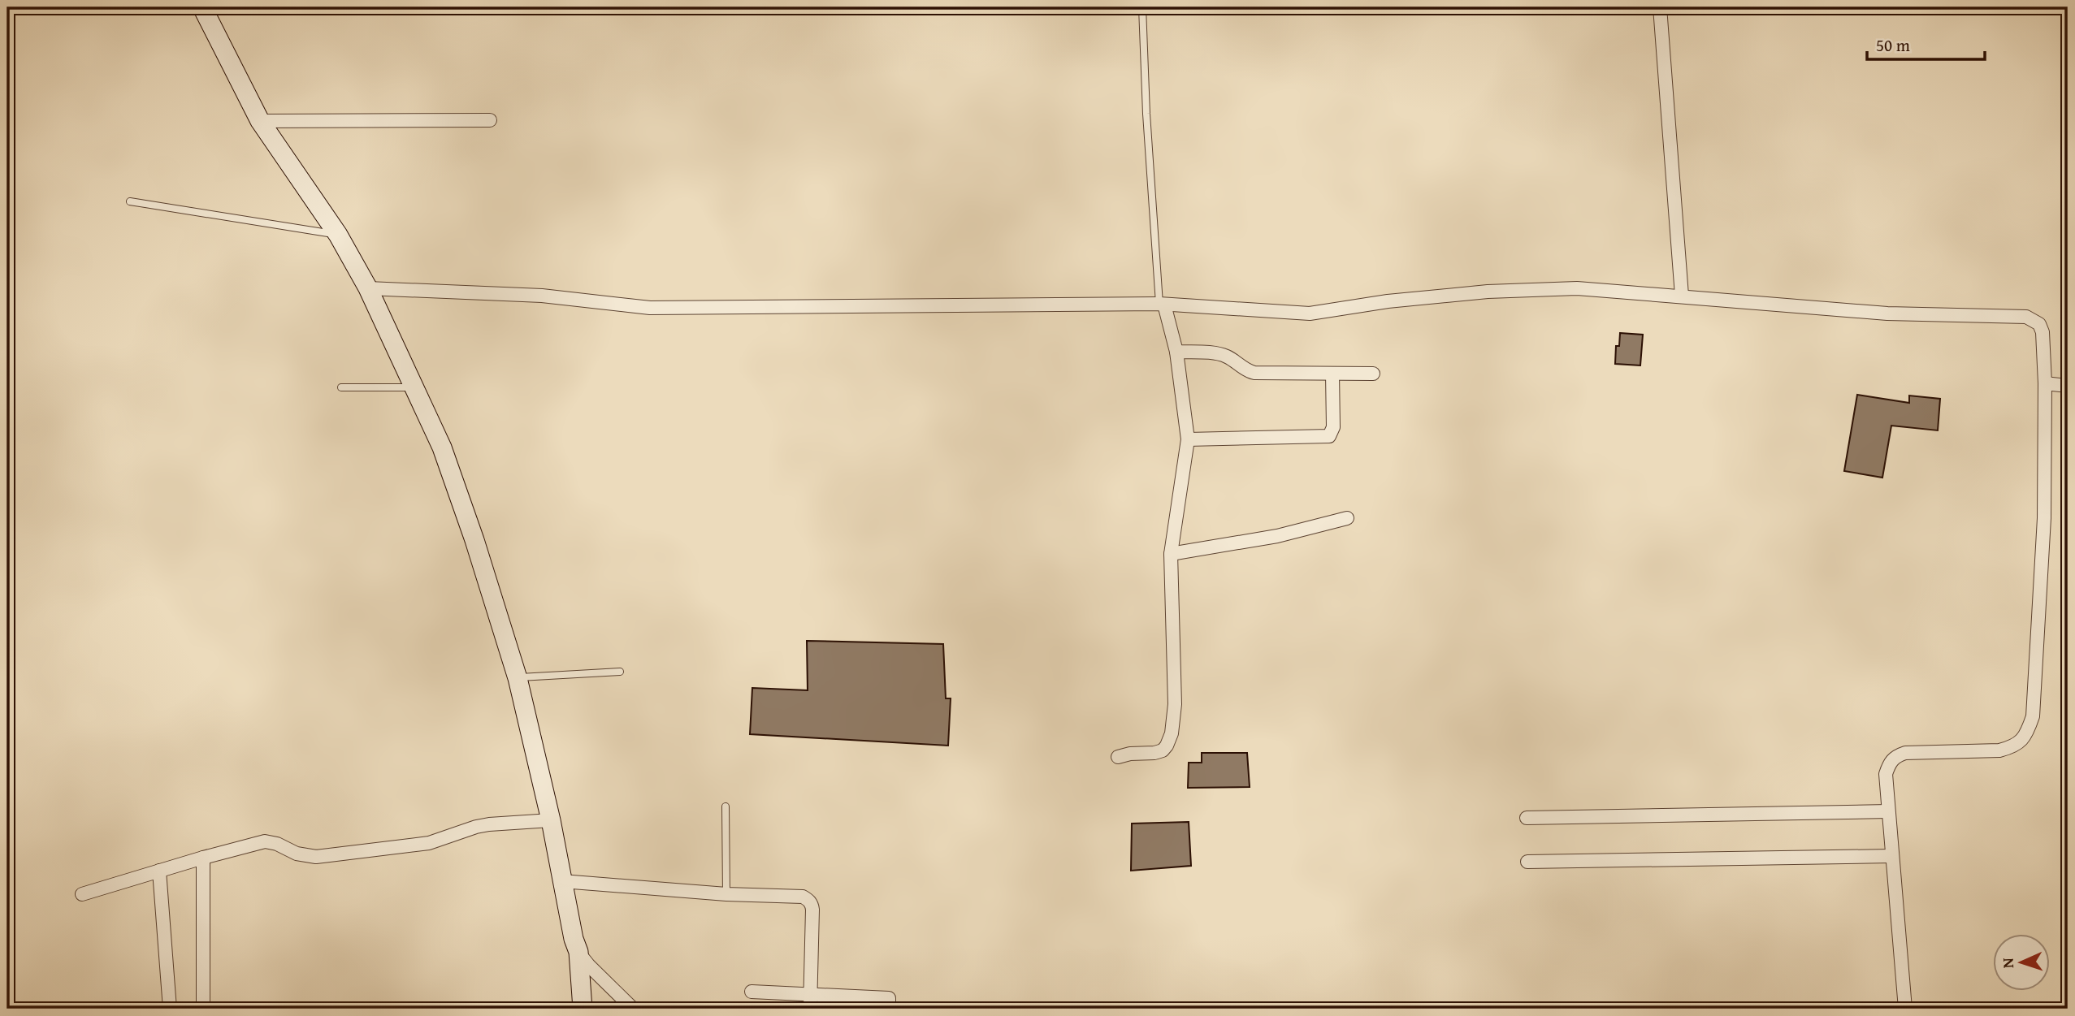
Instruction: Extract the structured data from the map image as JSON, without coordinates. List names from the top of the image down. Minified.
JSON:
{"scale_bar":"50 m","north":"left"}
